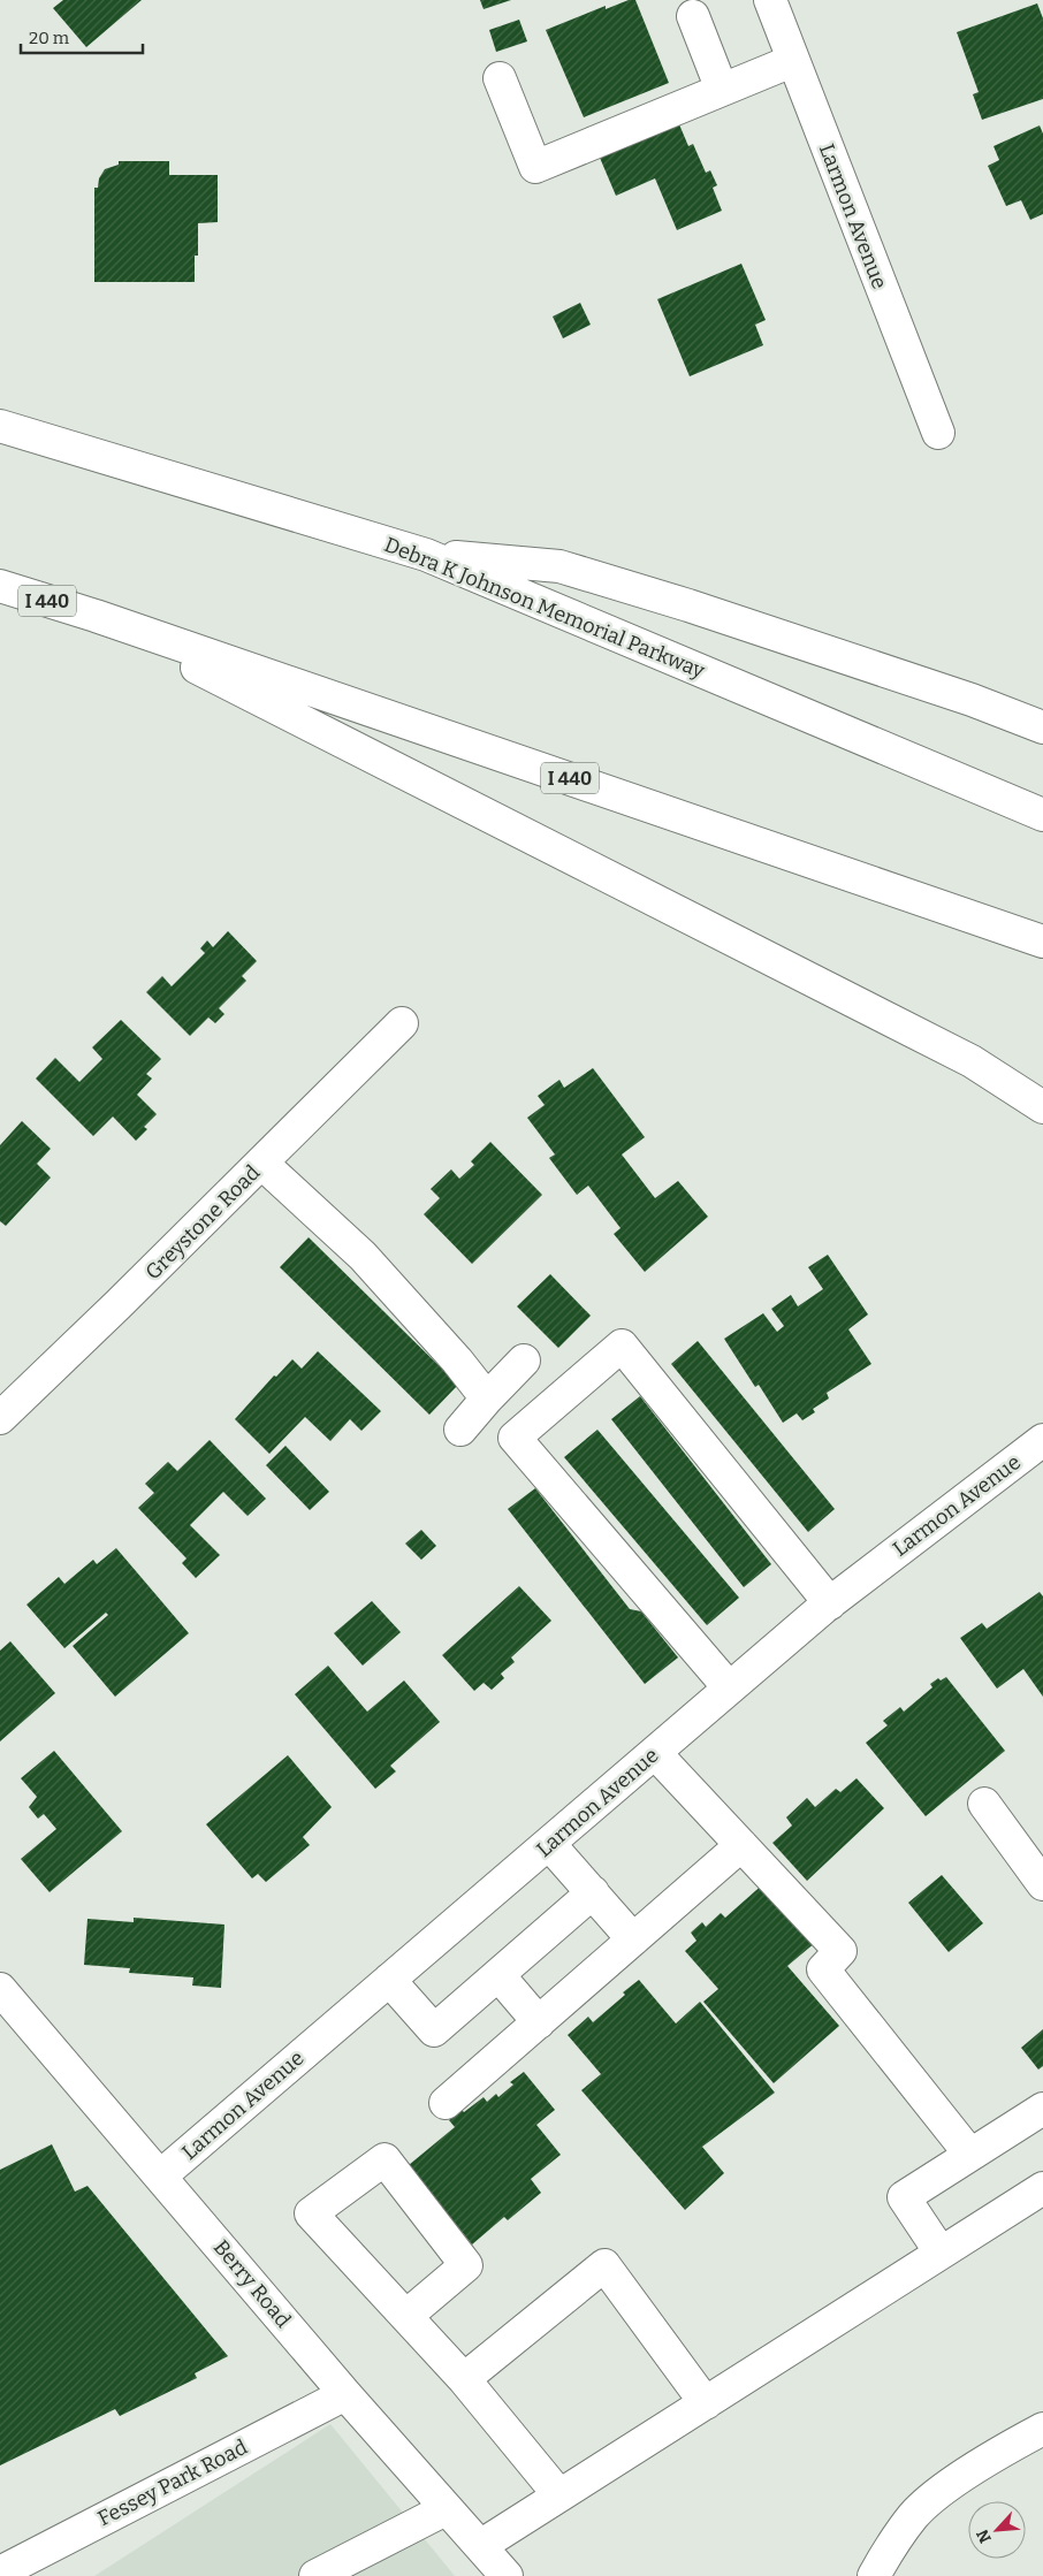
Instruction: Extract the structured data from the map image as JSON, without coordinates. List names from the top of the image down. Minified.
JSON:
{"streets":{"main road":["Larmon Avenue","I 440","Debra K Johnson Memorial Parkway","Greystone Road","Berry Road","Fessey Park Road"]},"crossings":[["Larmon Avenue","Berry Road"],["Berry Road","Fessey Park Road"]],"scale_bar":"20 m","north":"bottom left"}
